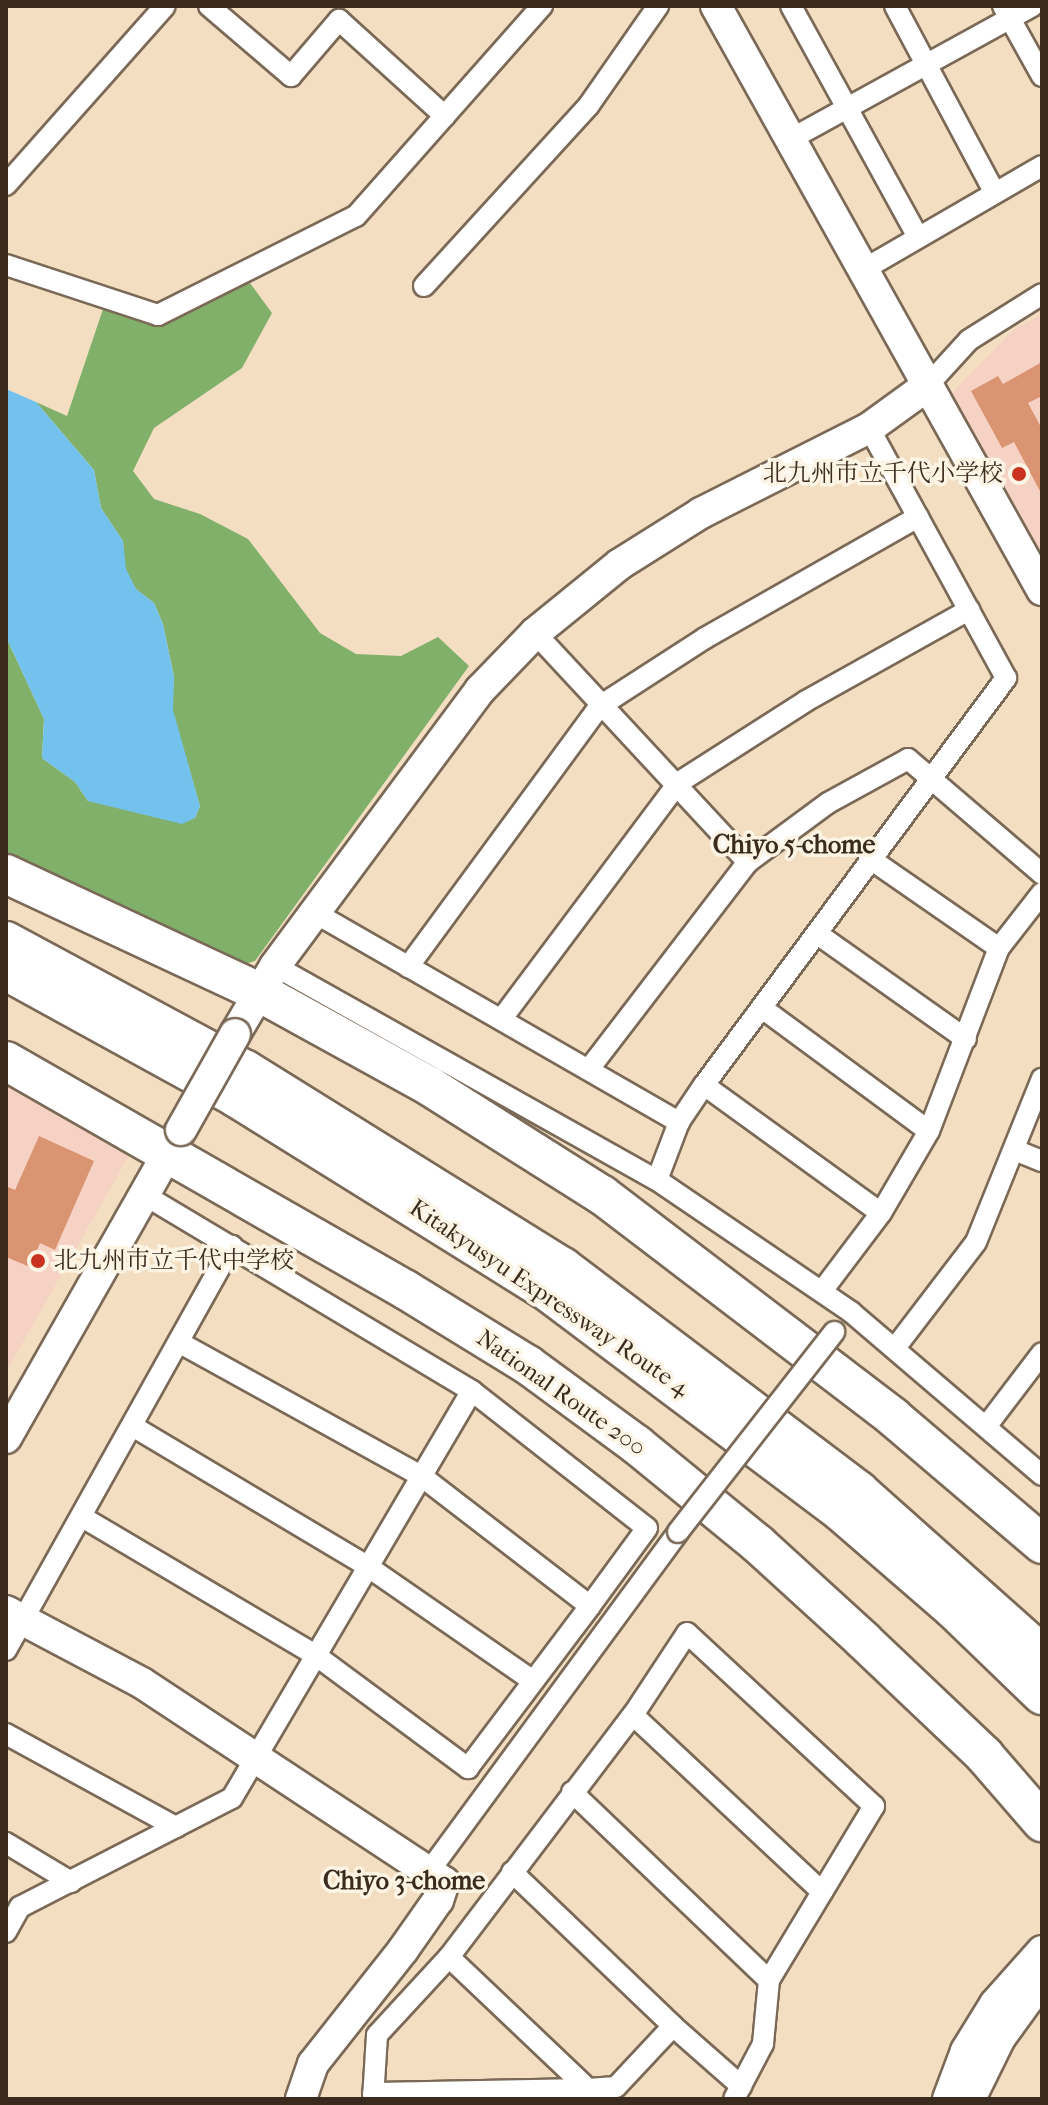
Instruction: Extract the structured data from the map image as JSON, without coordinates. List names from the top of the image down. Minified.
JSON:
{"streets":{"highway":["Kitakyusyu Expressway Route 4","National Route 200"]},"districts":["Chiyo 5-chome","Chiyo 3-chome"],"places":["北九州市立千代小学校","北九州市立千代中学校"]}
